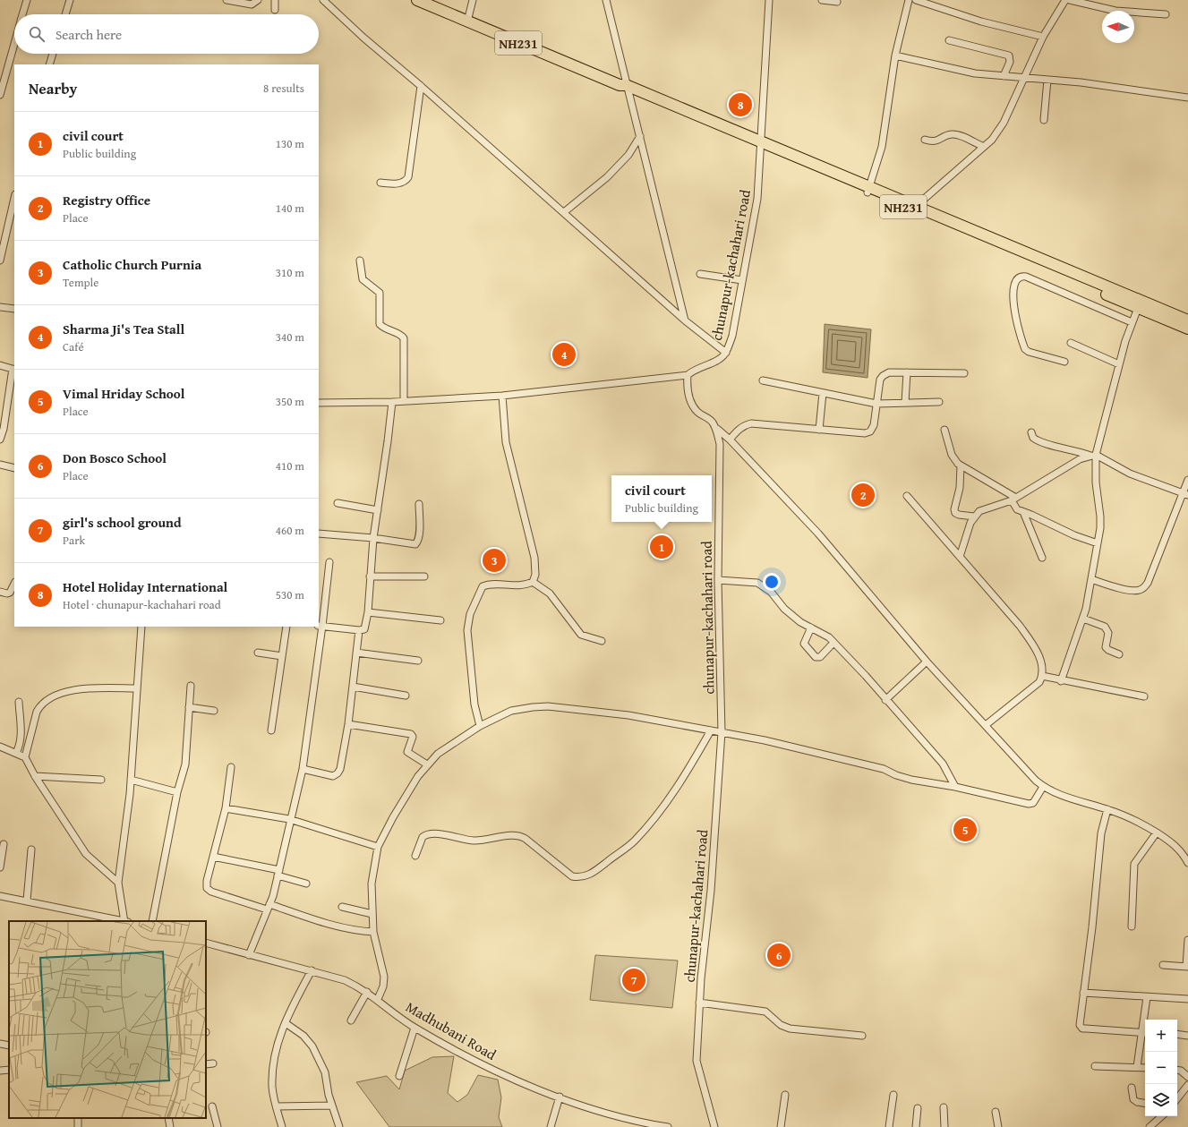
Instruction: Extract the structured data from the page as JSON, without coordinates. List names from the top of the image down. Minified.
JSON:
{"streets":{"highway":["NH231"],"street":["chunapur-kachahari road","Madhubani Road"]},"crossings":[["NH231","chunapur-kachahari road"]],"north":"left","page":{"search":"Search here","heading":["Nearby","8 results"],"pins":["8","4","2","1","3","5","6","7"],"list":[{"mark":"1","name":"civil court","note":"Public building","value":"130 m"},{"mark":"2","name":"Registry Office","note":"Place","value":"140 m"},{"mark":"3","name":"Catholic Church Purnia","note":"Temple","value":"310 m"},{"mark":"4","name":"Sharma Ji's Tea Stall","note":"Café","value":"340 m"},{"mark":"5","name":"Vimal Hriday School","note":"Place","value":"350 m"},{"mark":"6","name":"Don Bosco School","note":"Place","value":"410 m"},{"mark":"7","name":"girl's school ground","note":"Park","value":"460 m"},{"mark":"8","name":"Hotel Holiday International","note":"Hotel · chunapur-kachahari road","value":"530 m"}],"popup":["civil court","Public building"],"map_buttons":["+","−"]}}
